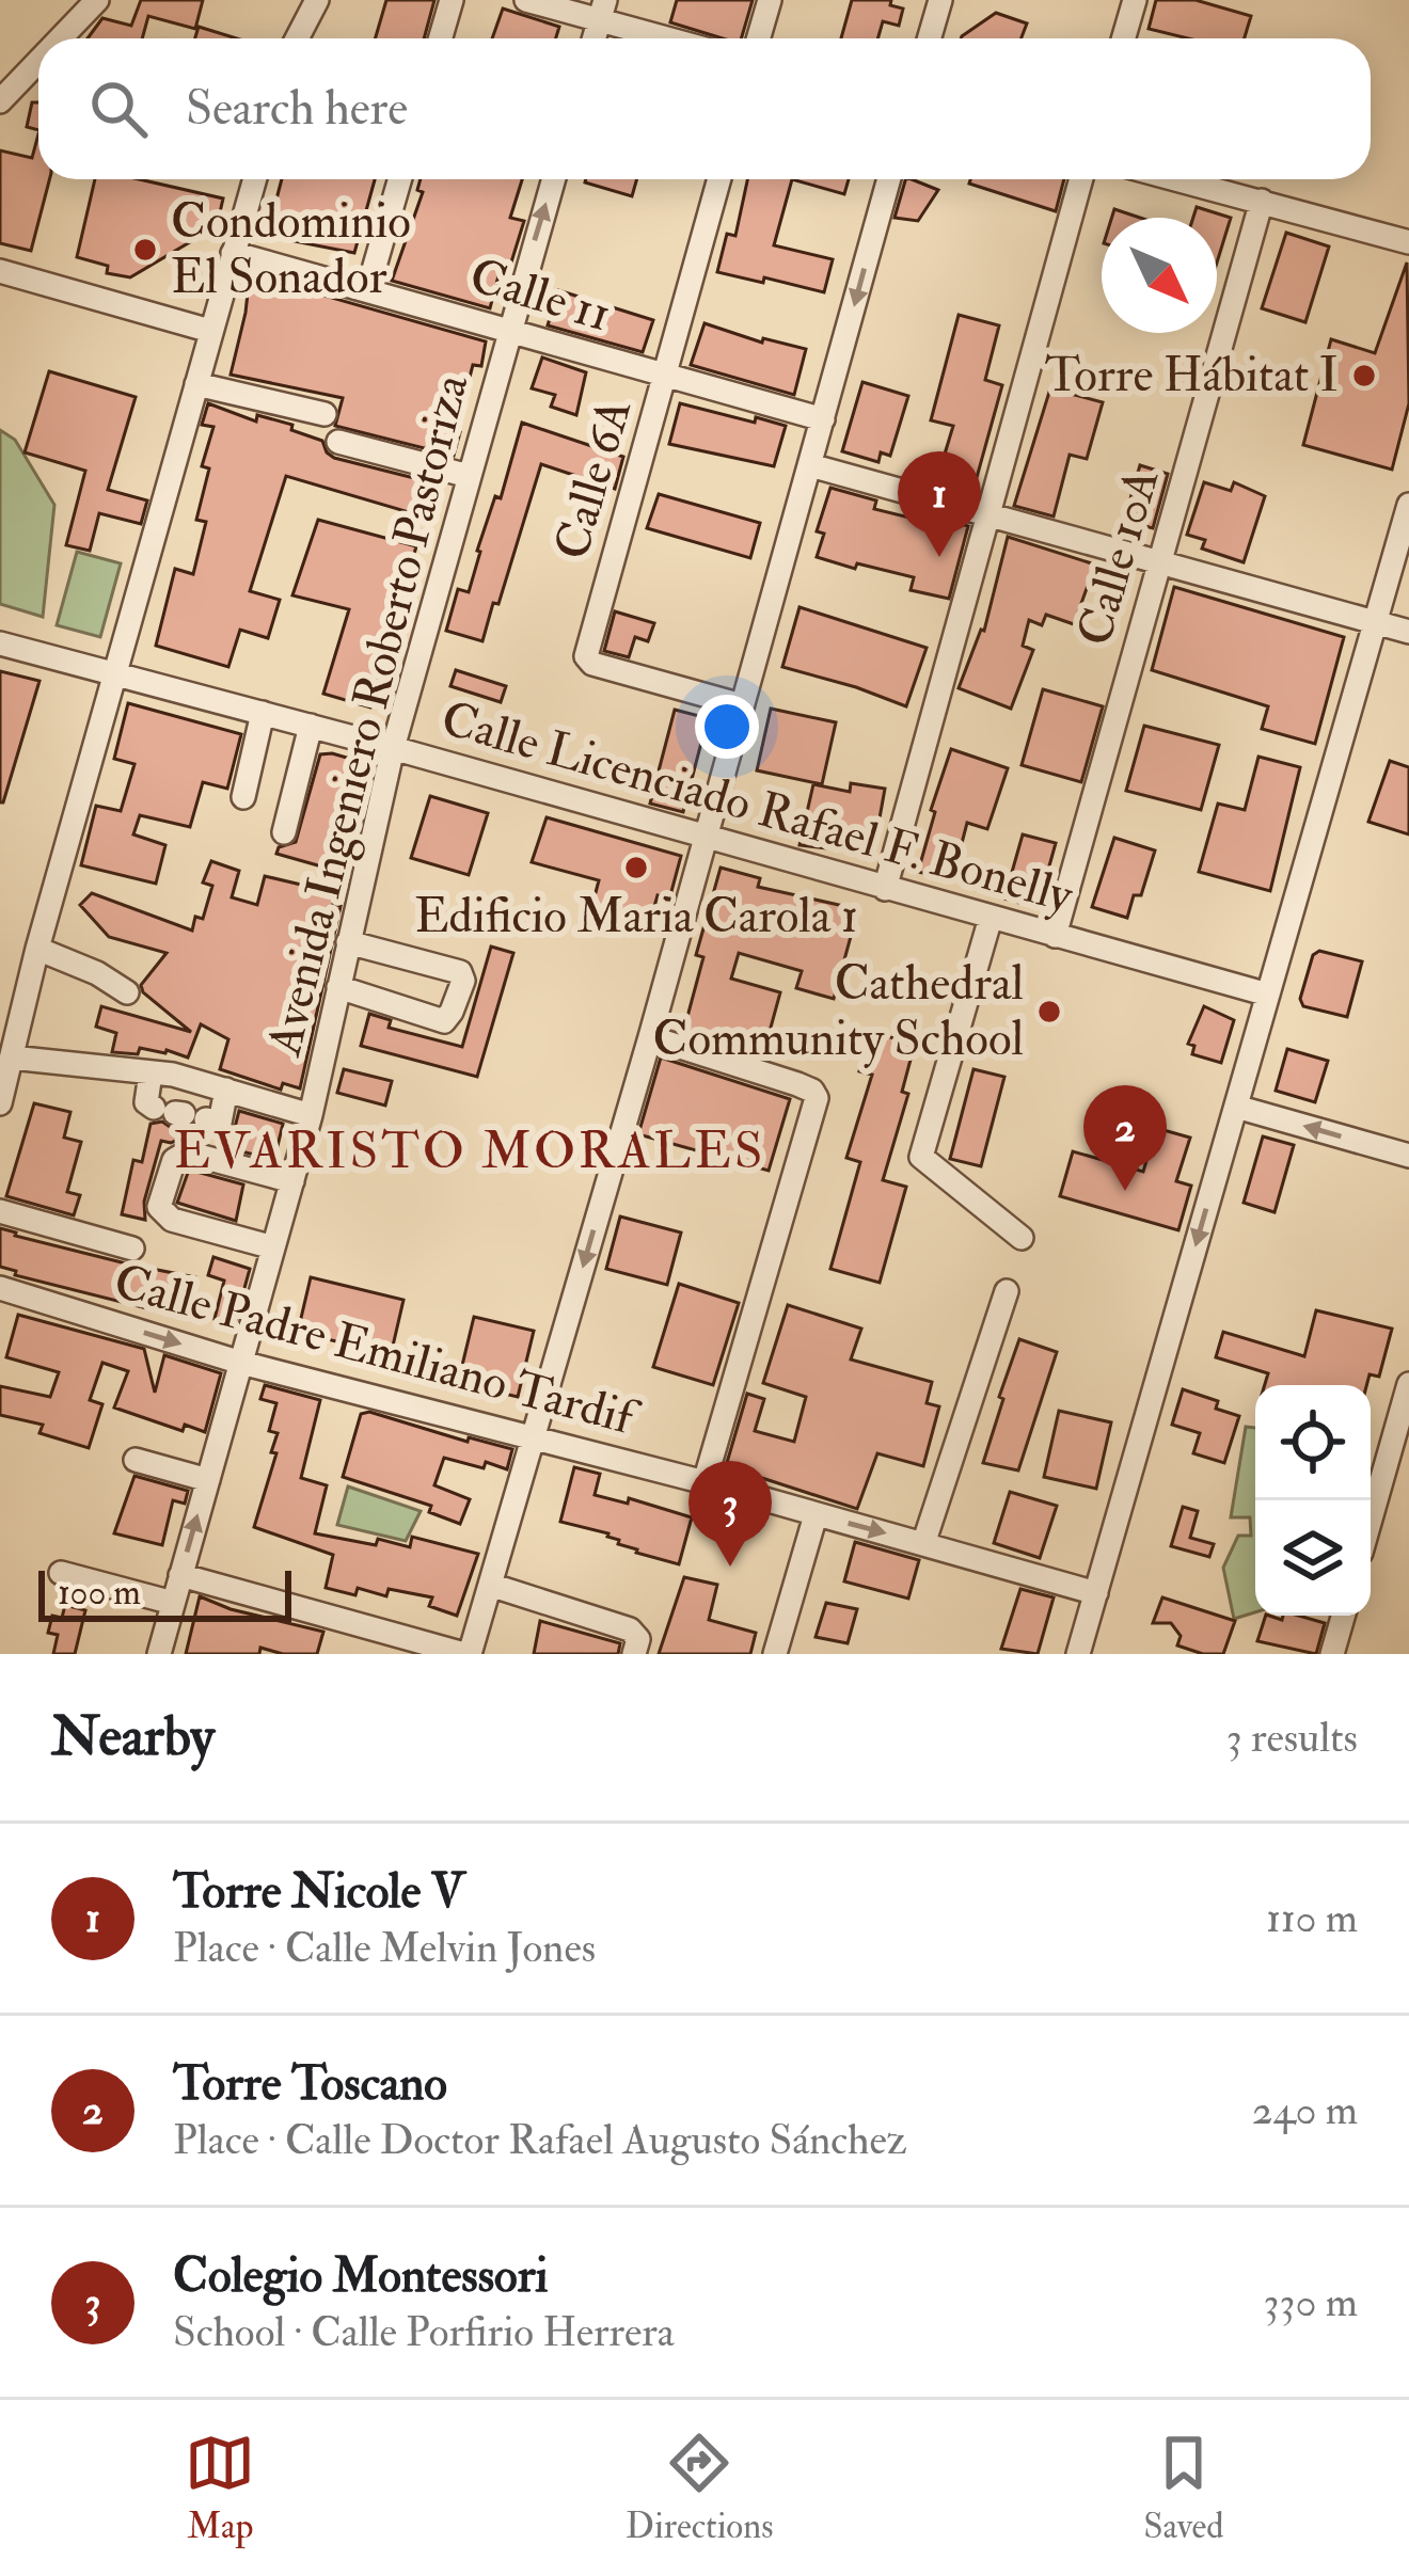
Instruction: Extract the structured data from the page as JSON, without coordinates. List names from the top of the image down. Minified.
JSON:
{"streets":{"street":["Calle 11","Calle 6A","Calle 10A","Avenida Ingeniero Roberto Pastoriza","Calle Licenciado Rafael F. Bonelly","Calle Padre Emiliano Tardif"]},"crossings":[["Calle 11","Calle 6A"],["Calle 11","Avenida Ingeniero Roberto Pastoriza"],["Calle 10A","Calle Licenciado Rafael F. Bonelly"],["Avenida Ingeniero Roberto Pastoriza","Calle Licenciado Rafael F. Bonelly"],["Avenida Ingeniero Roberto Pastoriza","Calle Padre Emiliano Tardif"]],"districts":["EVARISTO MORALES"],"places":["Condominio El Sonador","Torre Hábitat I","Edificio Maria Carola 1","Cathedral Community School"],"scale_bar":"100 m","north":"bottom right","page":{"search":"Search here","pins":["1","2","3"],"scale":"100 m","heading":["Nearby","3 results"],"list":[{"mark":"1","name":"Torre Nicole V","note":"Place · Calle Melvin Jones","value":"110 m"},{"mark":"2","name":"Torre Toscano","note":"Place · Calle Doctor Rafael Augusto Sánchez","value":"240 m"},{"mark":"3","name":"Colegio Montessori","note":"School · Calle Porfirio Herrera","value":"330 m"}],"nav":["Map","Directions","Saved"]}}
